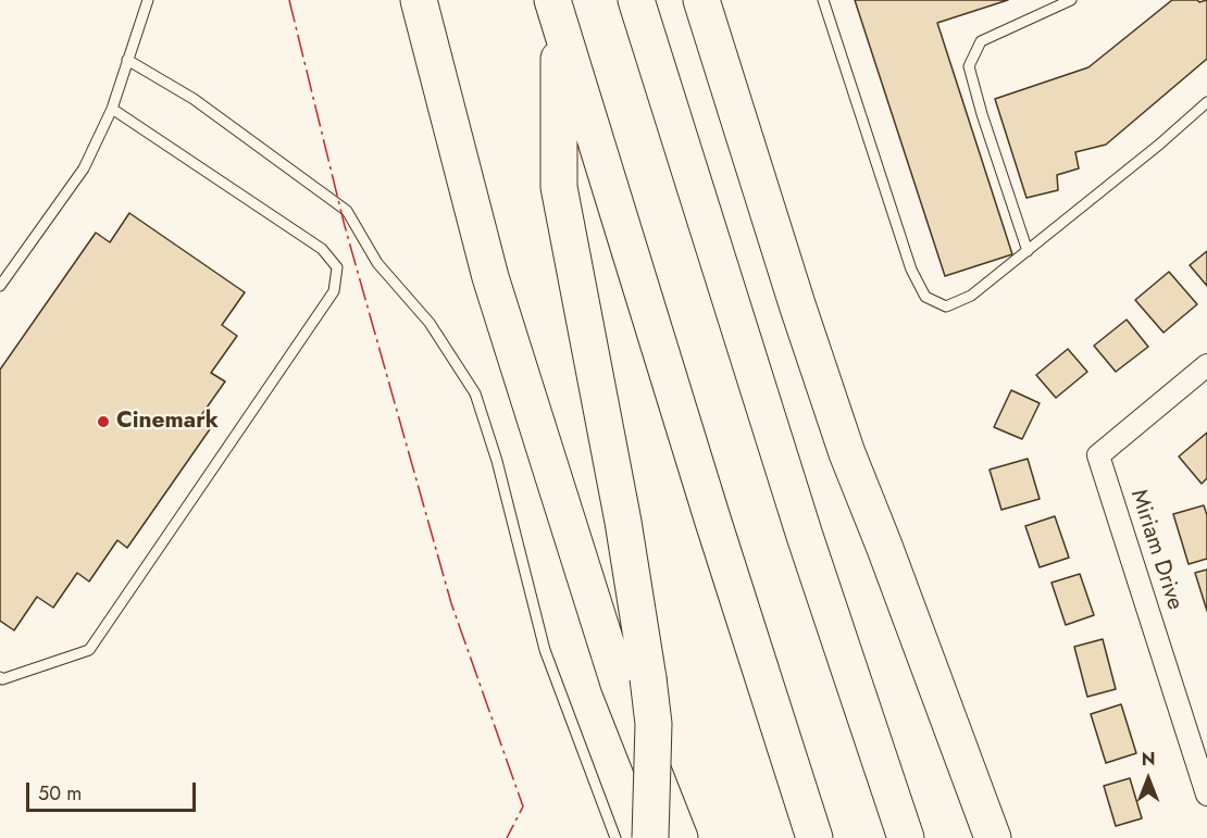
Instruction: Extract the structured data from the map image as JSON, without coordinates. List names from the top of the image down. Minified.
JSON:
{"streets":{"street":["Miriam Drive"]},"places":["Cinemark"],"scale_bar":"50 m","north":"top"}
